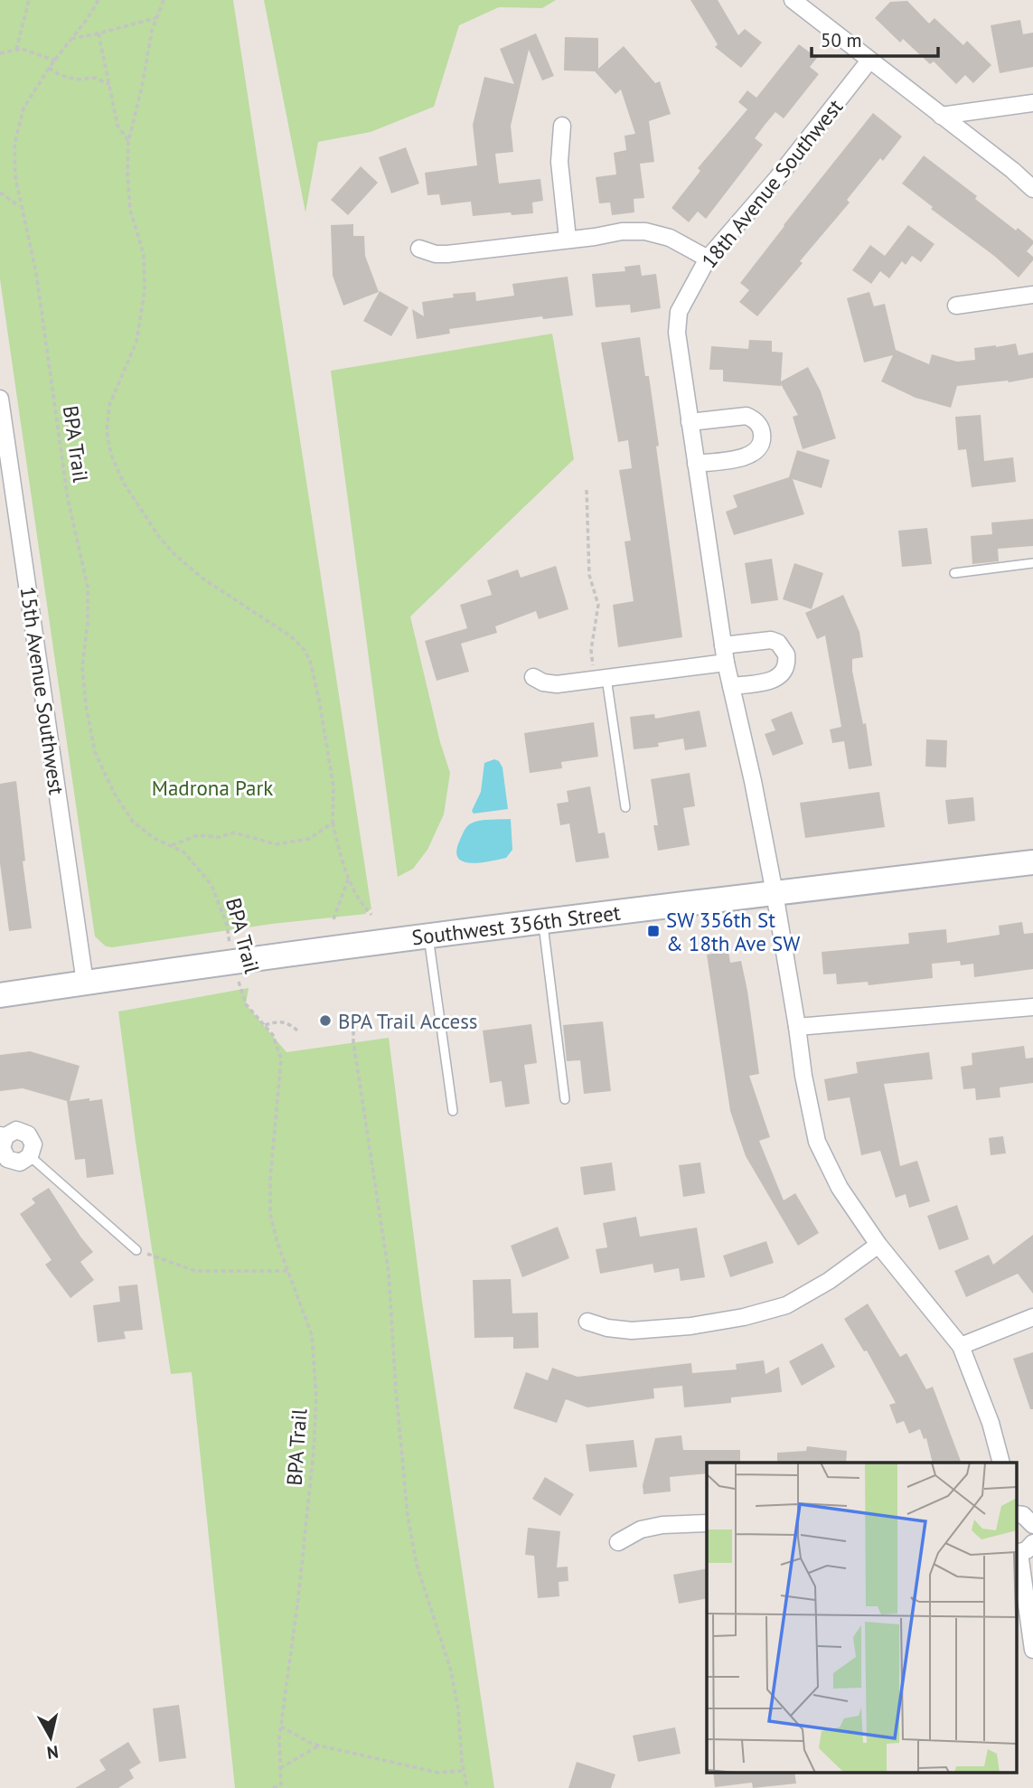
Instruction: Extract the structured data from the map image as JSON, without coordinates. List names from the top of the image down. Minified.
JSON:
{"streets":{"main road":["Southwest 356th Street"],"street":["18th Avenue Southwest","15th Avenue Southwest"],"path":["BPA Trail"]},"crossings":[["18th Avenue Southwest","Southwest 356th Street"],["BPA Trail","Southwest 356th Street"],["15th Avenue Southwest","Southwest 356th Street"]],"parks":["Madrona Park"],"places":{"transit":["SW 356th St & 18th Ave SW"],"other":["BPA Trail Access"]},"scale_bar":"50 m","north":"bottom"}
